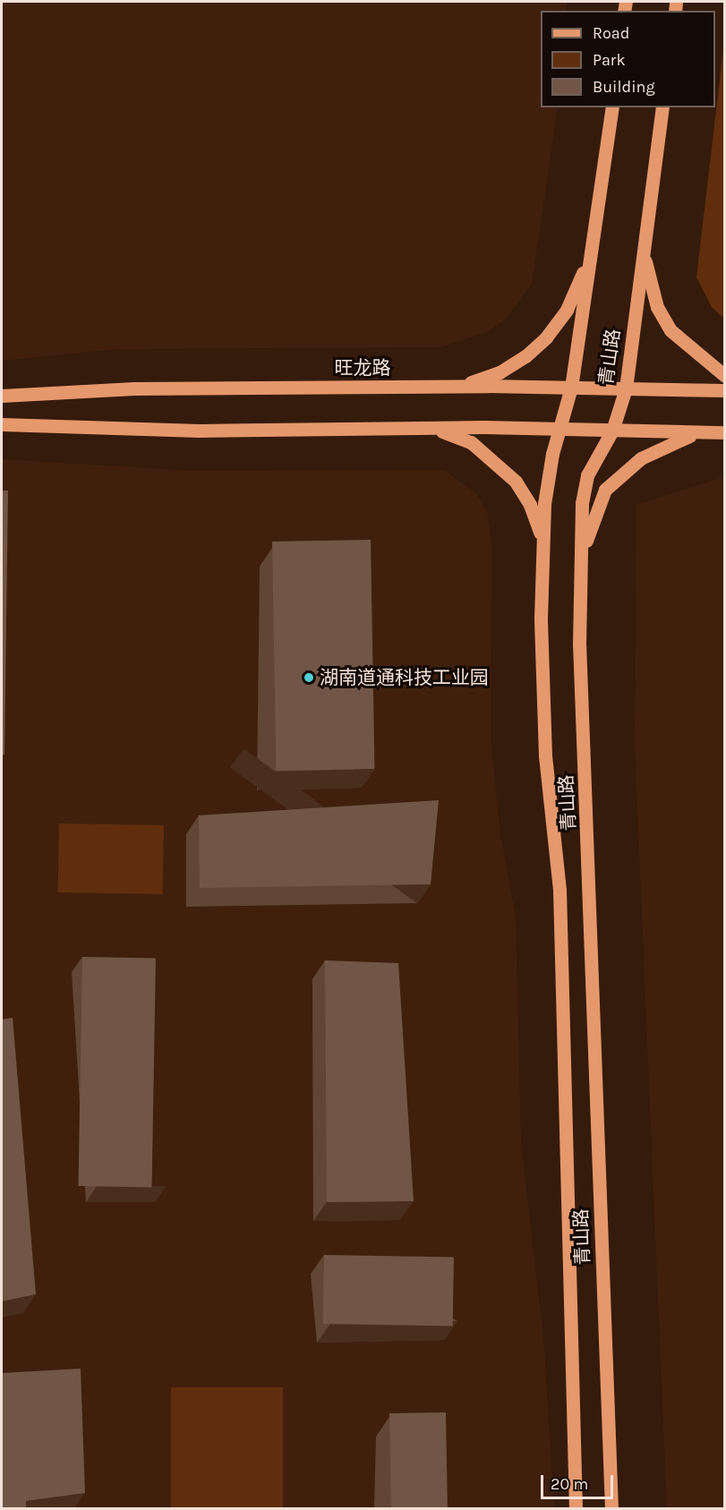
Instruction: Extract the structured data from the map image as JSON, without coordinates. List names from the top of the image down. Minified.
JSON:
{"streets":{"main road":["青山路","旺龙路"]},"crossings":[["青山路","旺龙路"]],"places":["湖南道通科技工业园"],"legend":["Road","Park","Building"],"scale_bar":"20 m"}
